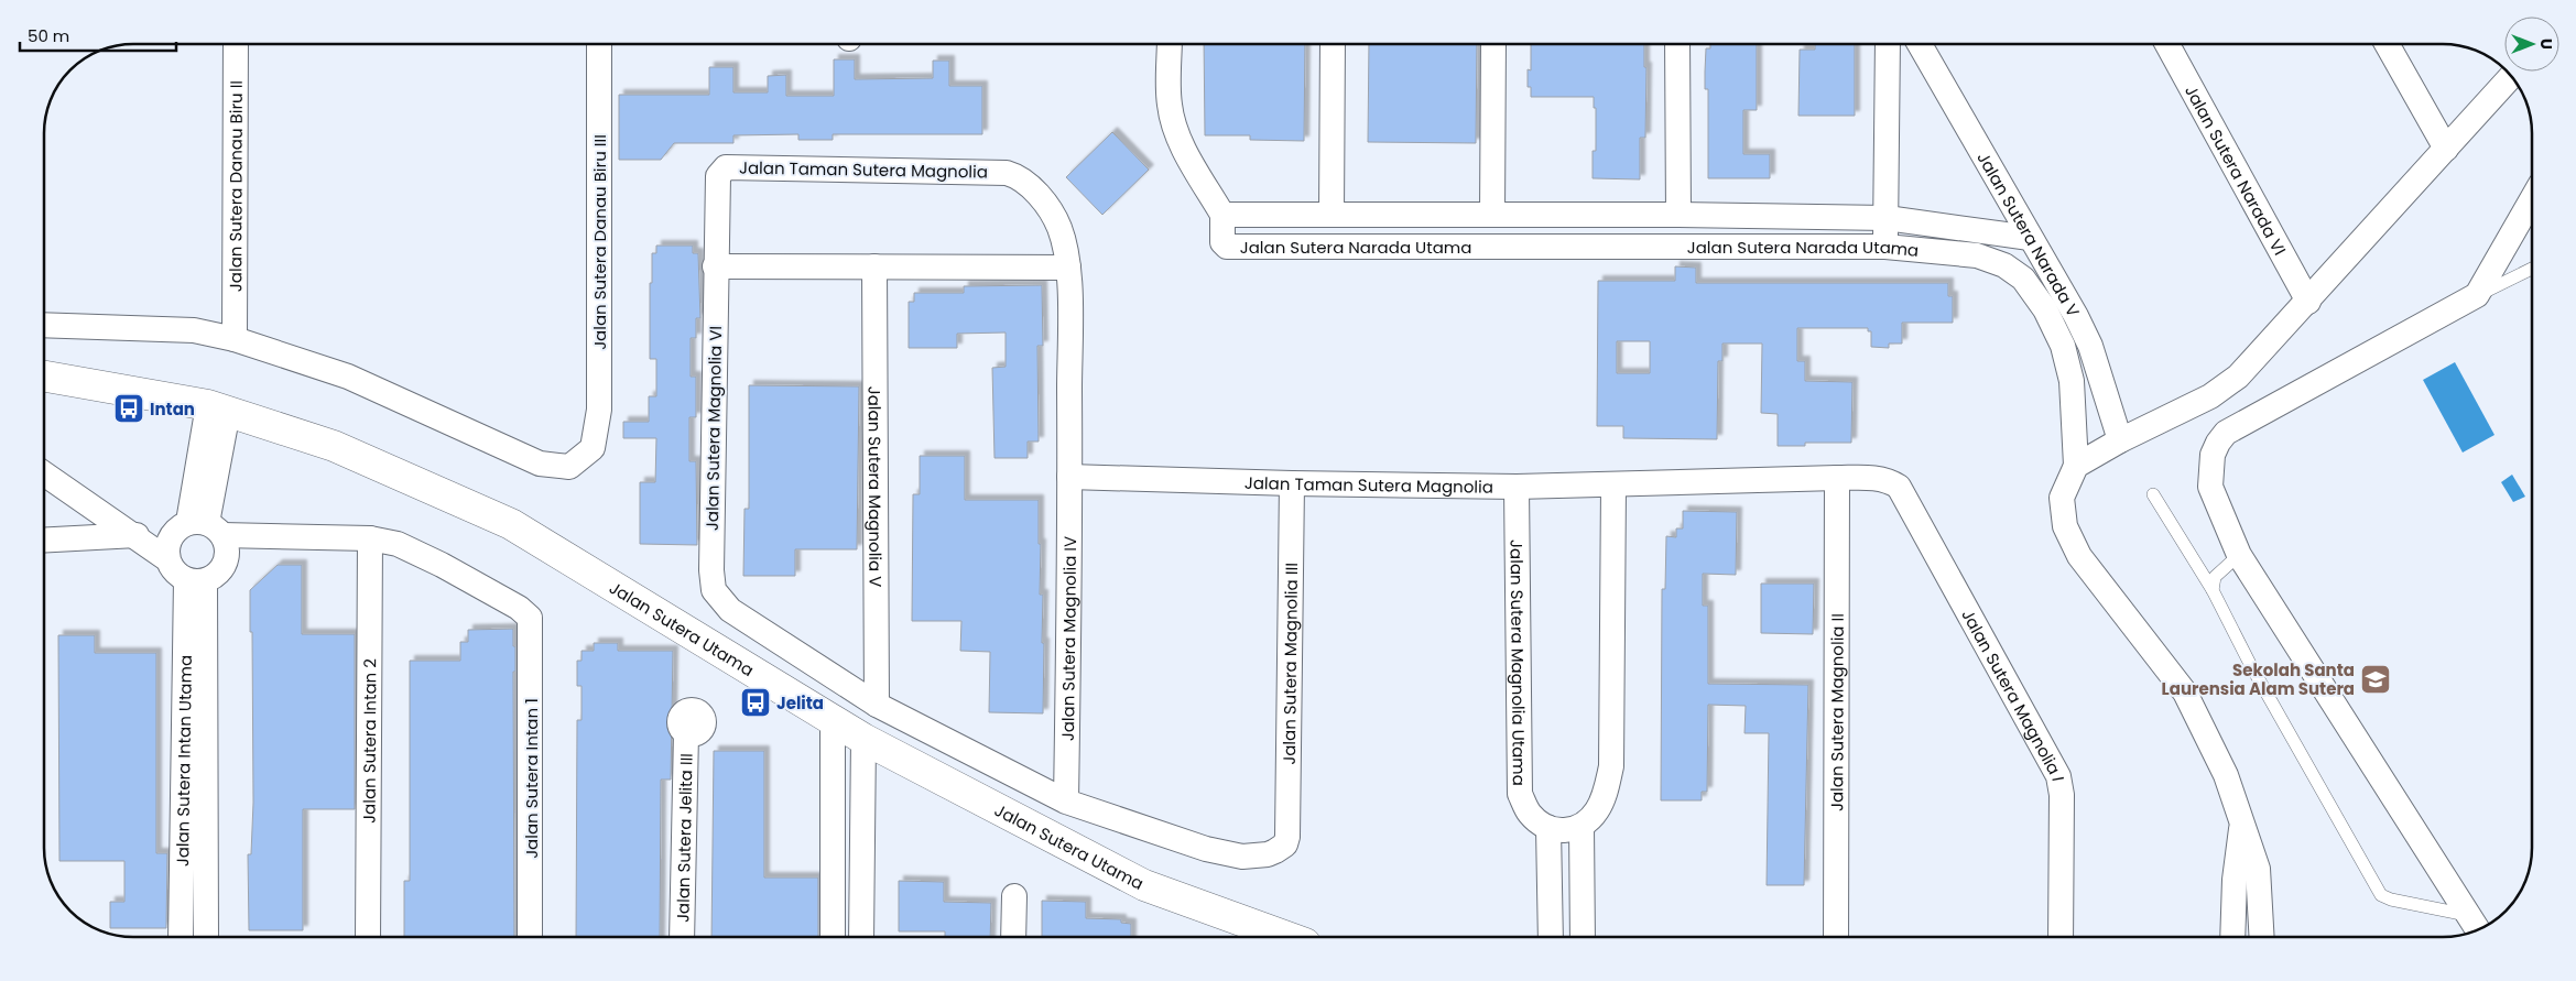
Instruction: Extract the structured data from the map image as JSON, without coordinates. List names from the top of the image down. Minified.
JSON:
{"streets":{"street":["Jalan Taman Sutera Magnolia","Jalan Sutera Narada VI","Jalan Sutera Danau Biru II","Jalan Sutera Narada V","Jalan Sutera Danau Biru III","Jalan Sutera Narada Utama","Jalan Sutera Magnolia VI","Jalan Sutera Magnolia V","Jalan Sutera Utama","Jalan Sutera Magnolia IV","Jalan Sutera Magnolia Utama","Jalan Sutera Magnolia III","Jalan Sutera Magnolia I","Jalan Sutera Magnolia II","Jalan Sutera Intan 2","Jalan Sutera Intan Utama","Jalan Sutera Intan 1","Jalan Sutera Jelita III"]},"crossings":[["Jalan Taman Sutera Magnolia","Jalan Sutera Magnolia VI"],["Jalan Taman Sutera Magnolia","Jalan Sutera Magnolia IV"],["Jalan Taman Sutera Magnolia","Jalan Sutera Magnolia Utama"],["Jalan Taman Sutera Magnolia","Jalan Sutera Magnolia III"],["Jalan Taman Sutera Magnolia","Jalan Sutera Magnolia I"],["Jalan Taman Sutera Magnolia","Jalan Sutera Magnolia II"],["Jalan Sutera Danau Biru II","Jalan Sutera Danau Biru III"],["Jalan Sutera Narada V","Jalan Sutera Narada Utama"],["Jalan Sutera Magnolia VI","Jalan Sutera Magnolia V"],["Jalan Sutera Magnolia IV","Jalan Sutera Magnolia III"],["Jalan Sutera Intan 2","Jalan Sutera Intan 1"]],"places":{"bus stop":["Intan","Jelita"],"school or university":["Sekolah Santa Laurensia Alam Sutera"]},"scale_bar":"50 m","north":"right"}
